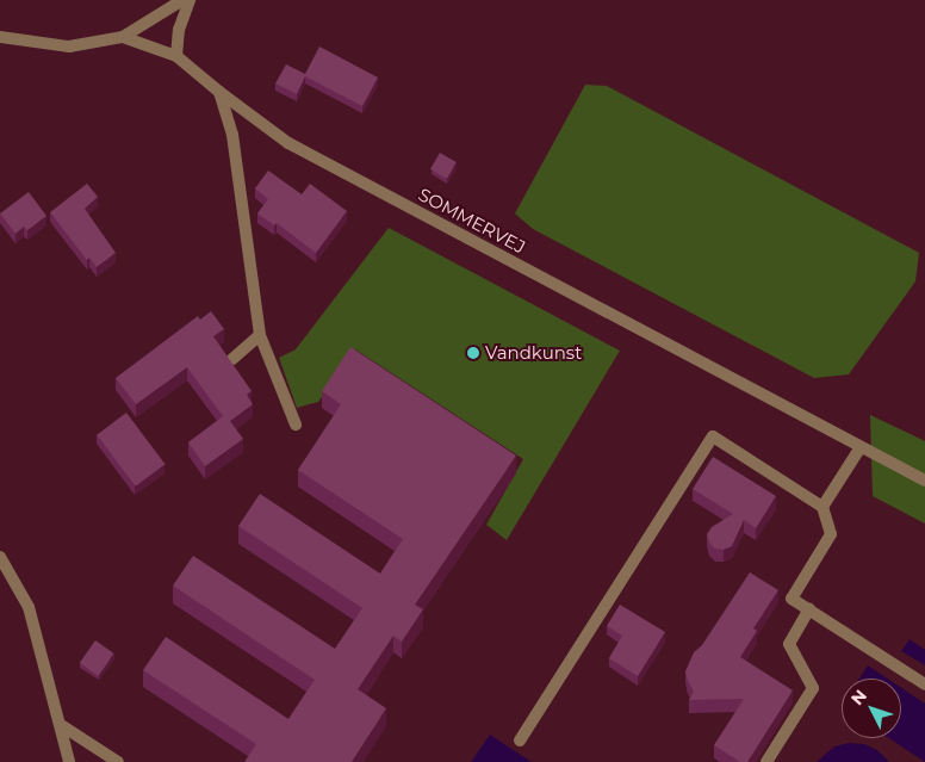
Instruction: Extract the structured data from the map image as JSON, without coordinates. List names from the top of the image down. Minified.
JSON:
{"streets":{"street":["SOMMERVEJ"]},"places":["Vandkunst"],"north":"top left"}
